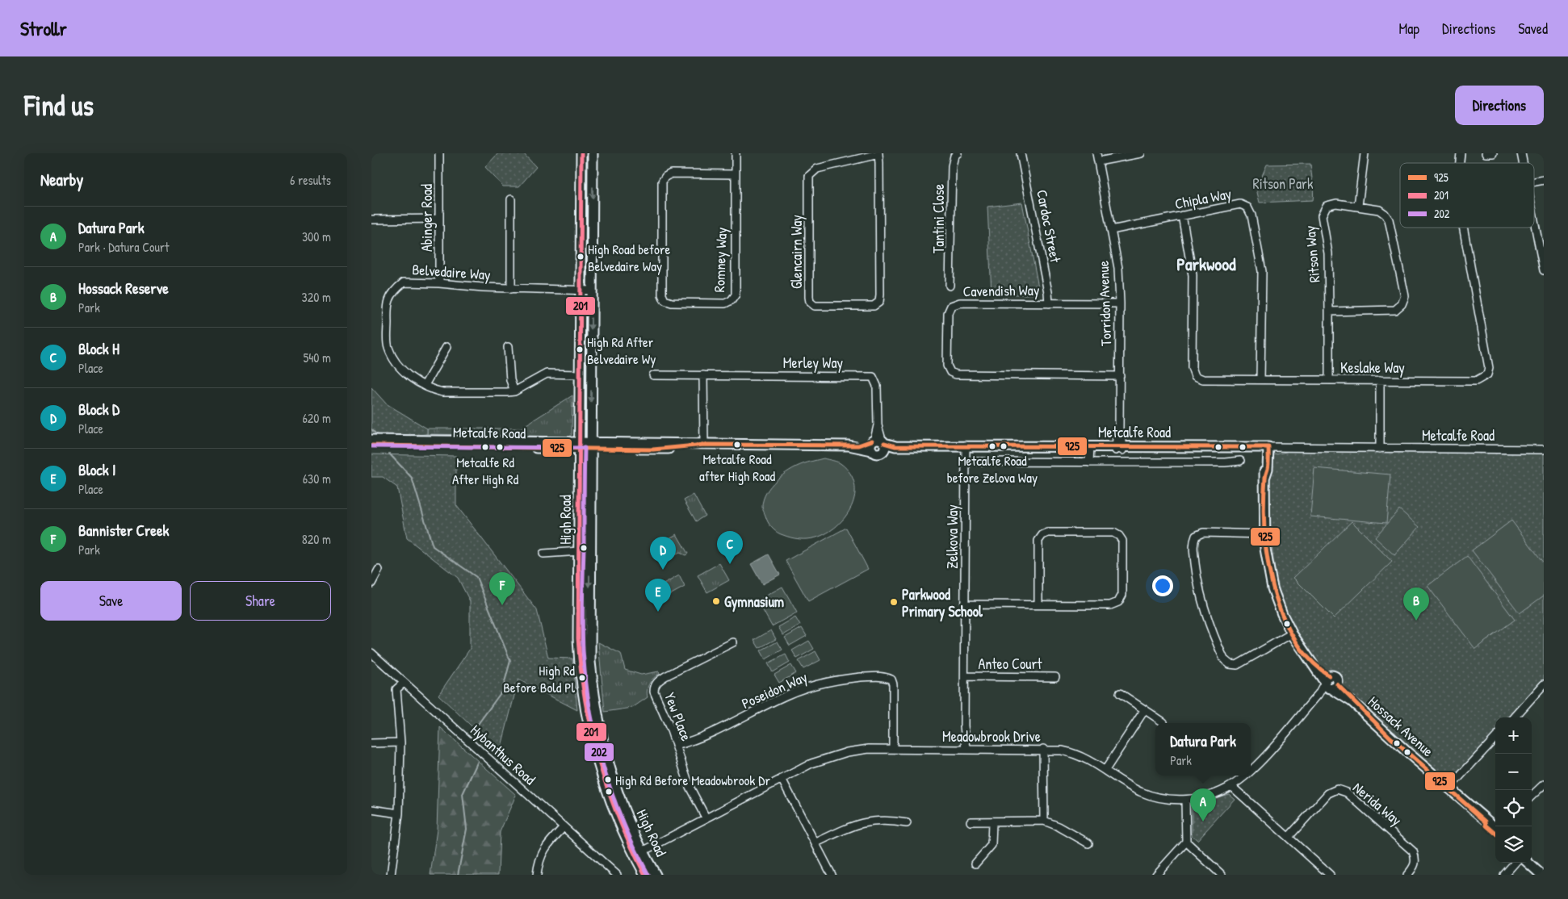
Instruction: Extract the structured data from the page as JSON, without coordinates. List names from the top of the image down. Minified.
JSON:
{"streets":{"main road":["Metcalfe Road","High Road","Hossack Avenue"],"street":["Chipla Way","Abinger Road","Tantini Close","Cardoc Street","Glencairn Way","Ritson Way","Romney Way","Belvedaire Way","Cavendish Way","Torridon Avenue","Merley Way","Keslake Way","Zelkova Way","Anteo Court","Poseidon Way","Yew Place","Meadowbrook Drive","Hybanthus Road","Nerida Way"]},"crossings":[["Chipla Way","Torridon Avenue"],["Chipla Way","Keslake Way"],["Abinger Road","Belvedaire Way"],["Cardoc Street","Cavendish Way"],["Ritson Way","Keslake Way"],["Belvedaire Way","High Road"],["Cavendish Way","Torridon Avenue"],["Torridon Avenue","Metcalfe Road"],["Merley Way","Metcalfe Road"],["Metcalfe Road","High Road"],["Metcalfe Road","Zelkova Way"],["Metcalfe Road","Hossack Avenue"],["High Road","Meadowbrook Drive"],["Zelkova Way","Anteo Court"],["Zelkova Way","Meadowbrook Drive"],["Poseidon Way","Yew Place"],["Poseidon Way","Meadowbrook Drive"],["Yew Place","Meadowbrook Drive"],["Hossack Avenue","Meadowbrook Drive"]],"districts":["Parkwood"],"parks":["Ritson Park"],"places":["High Road before Belvedaire Way","High Rd After Belvedaire Wy","Metcalfe Road after High Road","Metcalfe Road before Zelova Way","Metcalfe Rd After High Rd","Gymnasium","Parkwood Primary School","High Rd Before Bold Pl","High Rd Before Meadowbrook Dr"],"lines":["transit line 201","transit line 925","transit line 202"],"legend":["925","201","202"],"page":{"header":"Strollr","nav":["Map","Directions","Saved"],"buttons":["Directions",["Save","Share"]],"title":"Find us","heading":["Nearby","6 results"],"list":[{"mark":"A","name":"Datura Park","note":"Park · Datura Court","value":"300 m"},{"mark":"B","name":"Hossack Reserve","note":"Park","value":"320 m"},{"mark":"C","name":"Block H","note":"Place","value":"540 m"},{"mark":"D","name":"Block D","note":"Place","value":"620 m"},{"mark":"E","name":"Block I","note":"Place","value":"630 m"},{"mark":"F","name":"Bannister Creek","note":"Park","value":"820 m"}],"pins":["C","D","F","E","B","A"],"map_buttons":["+","−"],"popup":["Datura Park","Park"]}}
